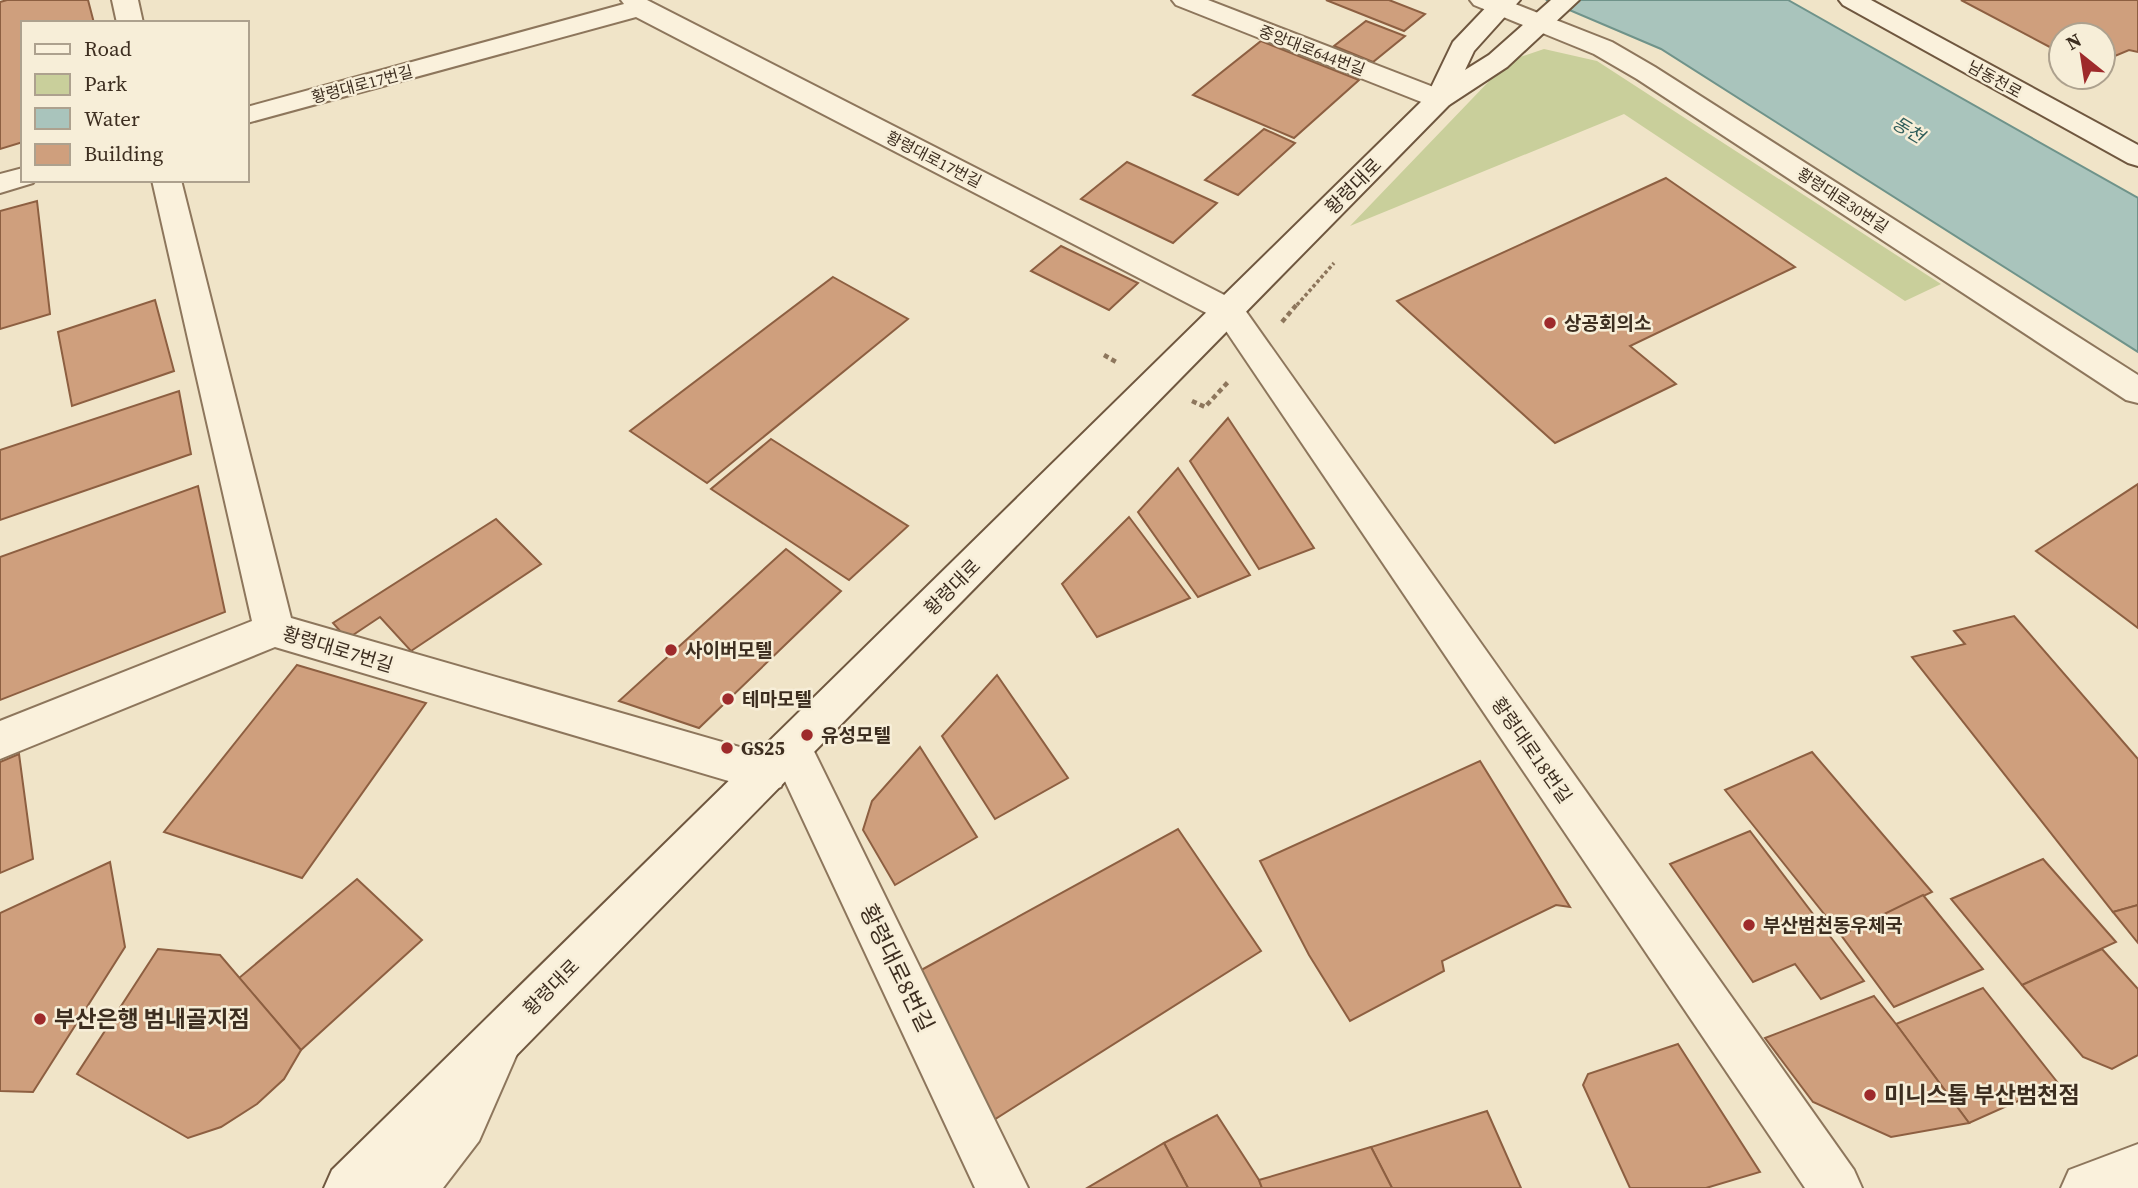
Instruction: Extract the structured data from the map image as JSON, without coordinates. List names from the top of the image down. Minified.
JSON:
{"streets":{"street":["중앙대로644번길","남동천로","황령대로17번길","황령대로","황령대로30번길","황령대로7번길","황령대로18번길","황령대로8번길"]},"crossings":[["중앙대로644번길","황령대로"],["황령대로17번길","황령대로"],["황령대로17번길","황령대로18번길"],["황령대로","황령대로30번길"],["황령대로","황령대로7번길"],["황령대로","황령대로18번길"],["황령대로","황령대로8번길"],["황령대로7번길","황령대로8번길"]],"water":["동천"],"places":["상공회의소","사이버모텔","테마모텔","유성모텔","GS25","부산범천동우체국","부산은행 범내골지점","미니스톱 부산범천점"],"legend":["Road","Park","Water","Building"],"north":"top left"}
